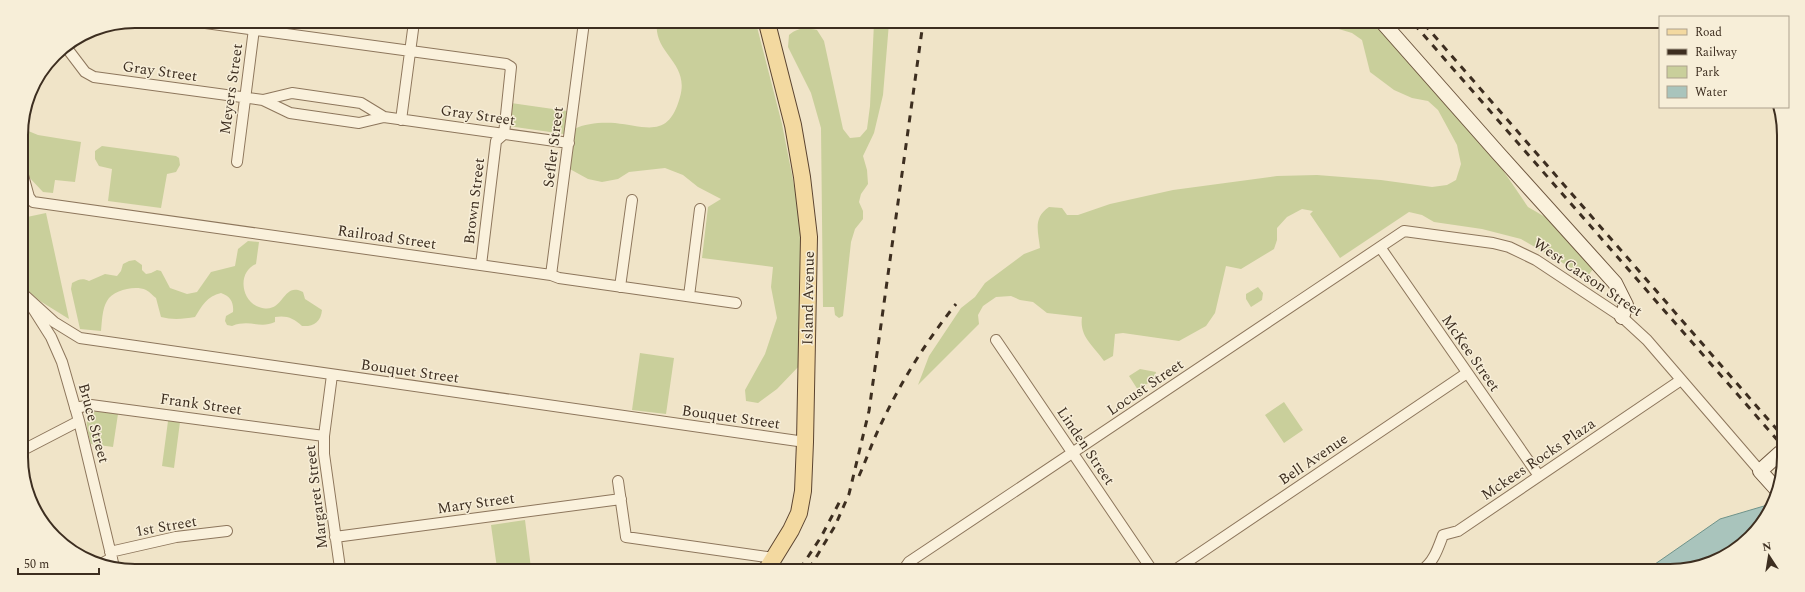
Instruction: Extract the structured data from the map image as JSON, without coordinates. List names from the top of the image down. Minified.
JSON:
{"streets":{"main road":["Island Avenue"],"street":["Gray Street","Meyers Street","Sefler Street","Brown Street","Railroad Street","West Carson Street","McKee Street","Bouquet Street","Locust Street","Frank Street","Bruce Street","Linden Street","Bell Avenue","Mckees Rocks Plaza","Margaret Street","Mary Street","1st Street"]},"crossings":[["Gray Street","Meyers Street"],["Gray Street","Sefler Street"],["Gray Street","Brown Street"],["Sefler Street","Railroad Street"],["Brown Street","Railroad Street"],["West Carson Street","Locust Street"],["West Carson Street","Mckees Rocks Plaza"],["Island Avenue","Bouquet Street"],["McKee Street","Locust Street"],["McKee Street","Bell Avenue"],["McKee Street","Mckees Rocks Plaza"],["Bouquet Street","Margaret Street"],["Locust Street","Linden Street"],["Frank Street","Bruce Street"],["Frank Street","Margaret Street"],["Bruce Street","1st Street"],["Margaret Street","Mary Street"]],"legend":["Road","Railway","Park","Water"],"scale_bar":"50 m","north":"top"}
